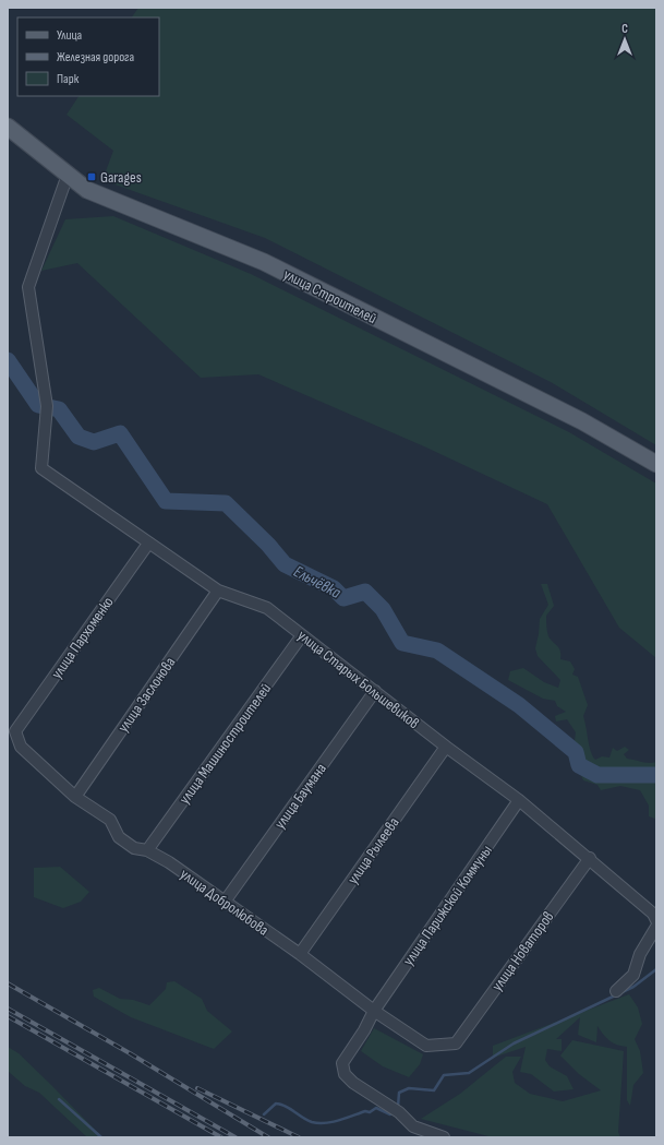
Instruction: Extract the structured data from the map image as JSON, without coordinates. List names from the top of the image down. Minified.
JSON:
{"streets":{"main road":["улица Строителей"],"street":["улица Пархоменко","улица Старых Большевиков","улица Заслонова","улица Машиностроителей","улица Баумана","улица Рылеева","улица Добролюбова","улица Парижской Коммуны","улица Новаторов"]},"crossings":[["улица Строителей","улица Старых Большевиков"],["улица Пархоменко","улица Старых Большевиков"],["улица Пархоменко","улица Добролюбова"],["улица Старых Большевиков","улица Заслонова"],["улица Старых Большевиков","улица Машиностроителей"],["улица Старых Большевиков","улица Баумана"],["улица Старых Большевиков","улица Рылеева"],["улица Старых Большевиков","улица Парижской Коммуны"],["улица Старых Большевиков","улица Новаторов"],["улица Заслонова","улица Добролюбова"],["улица Машиностроителей","улица Добролюбова"],["улица Баумана","улица Добролюбова"],["улица Рылеева","улица Добролюбова"],["улица Добролюбова","улица Парижской Коммуны"],["улица Добролюбова","улица Новаторов"]],"water":["Ельчёвка"],"places":{"transit":["Garages"]},"legend":["Улица","Железная дорога","Парк"],"north":"top"}
